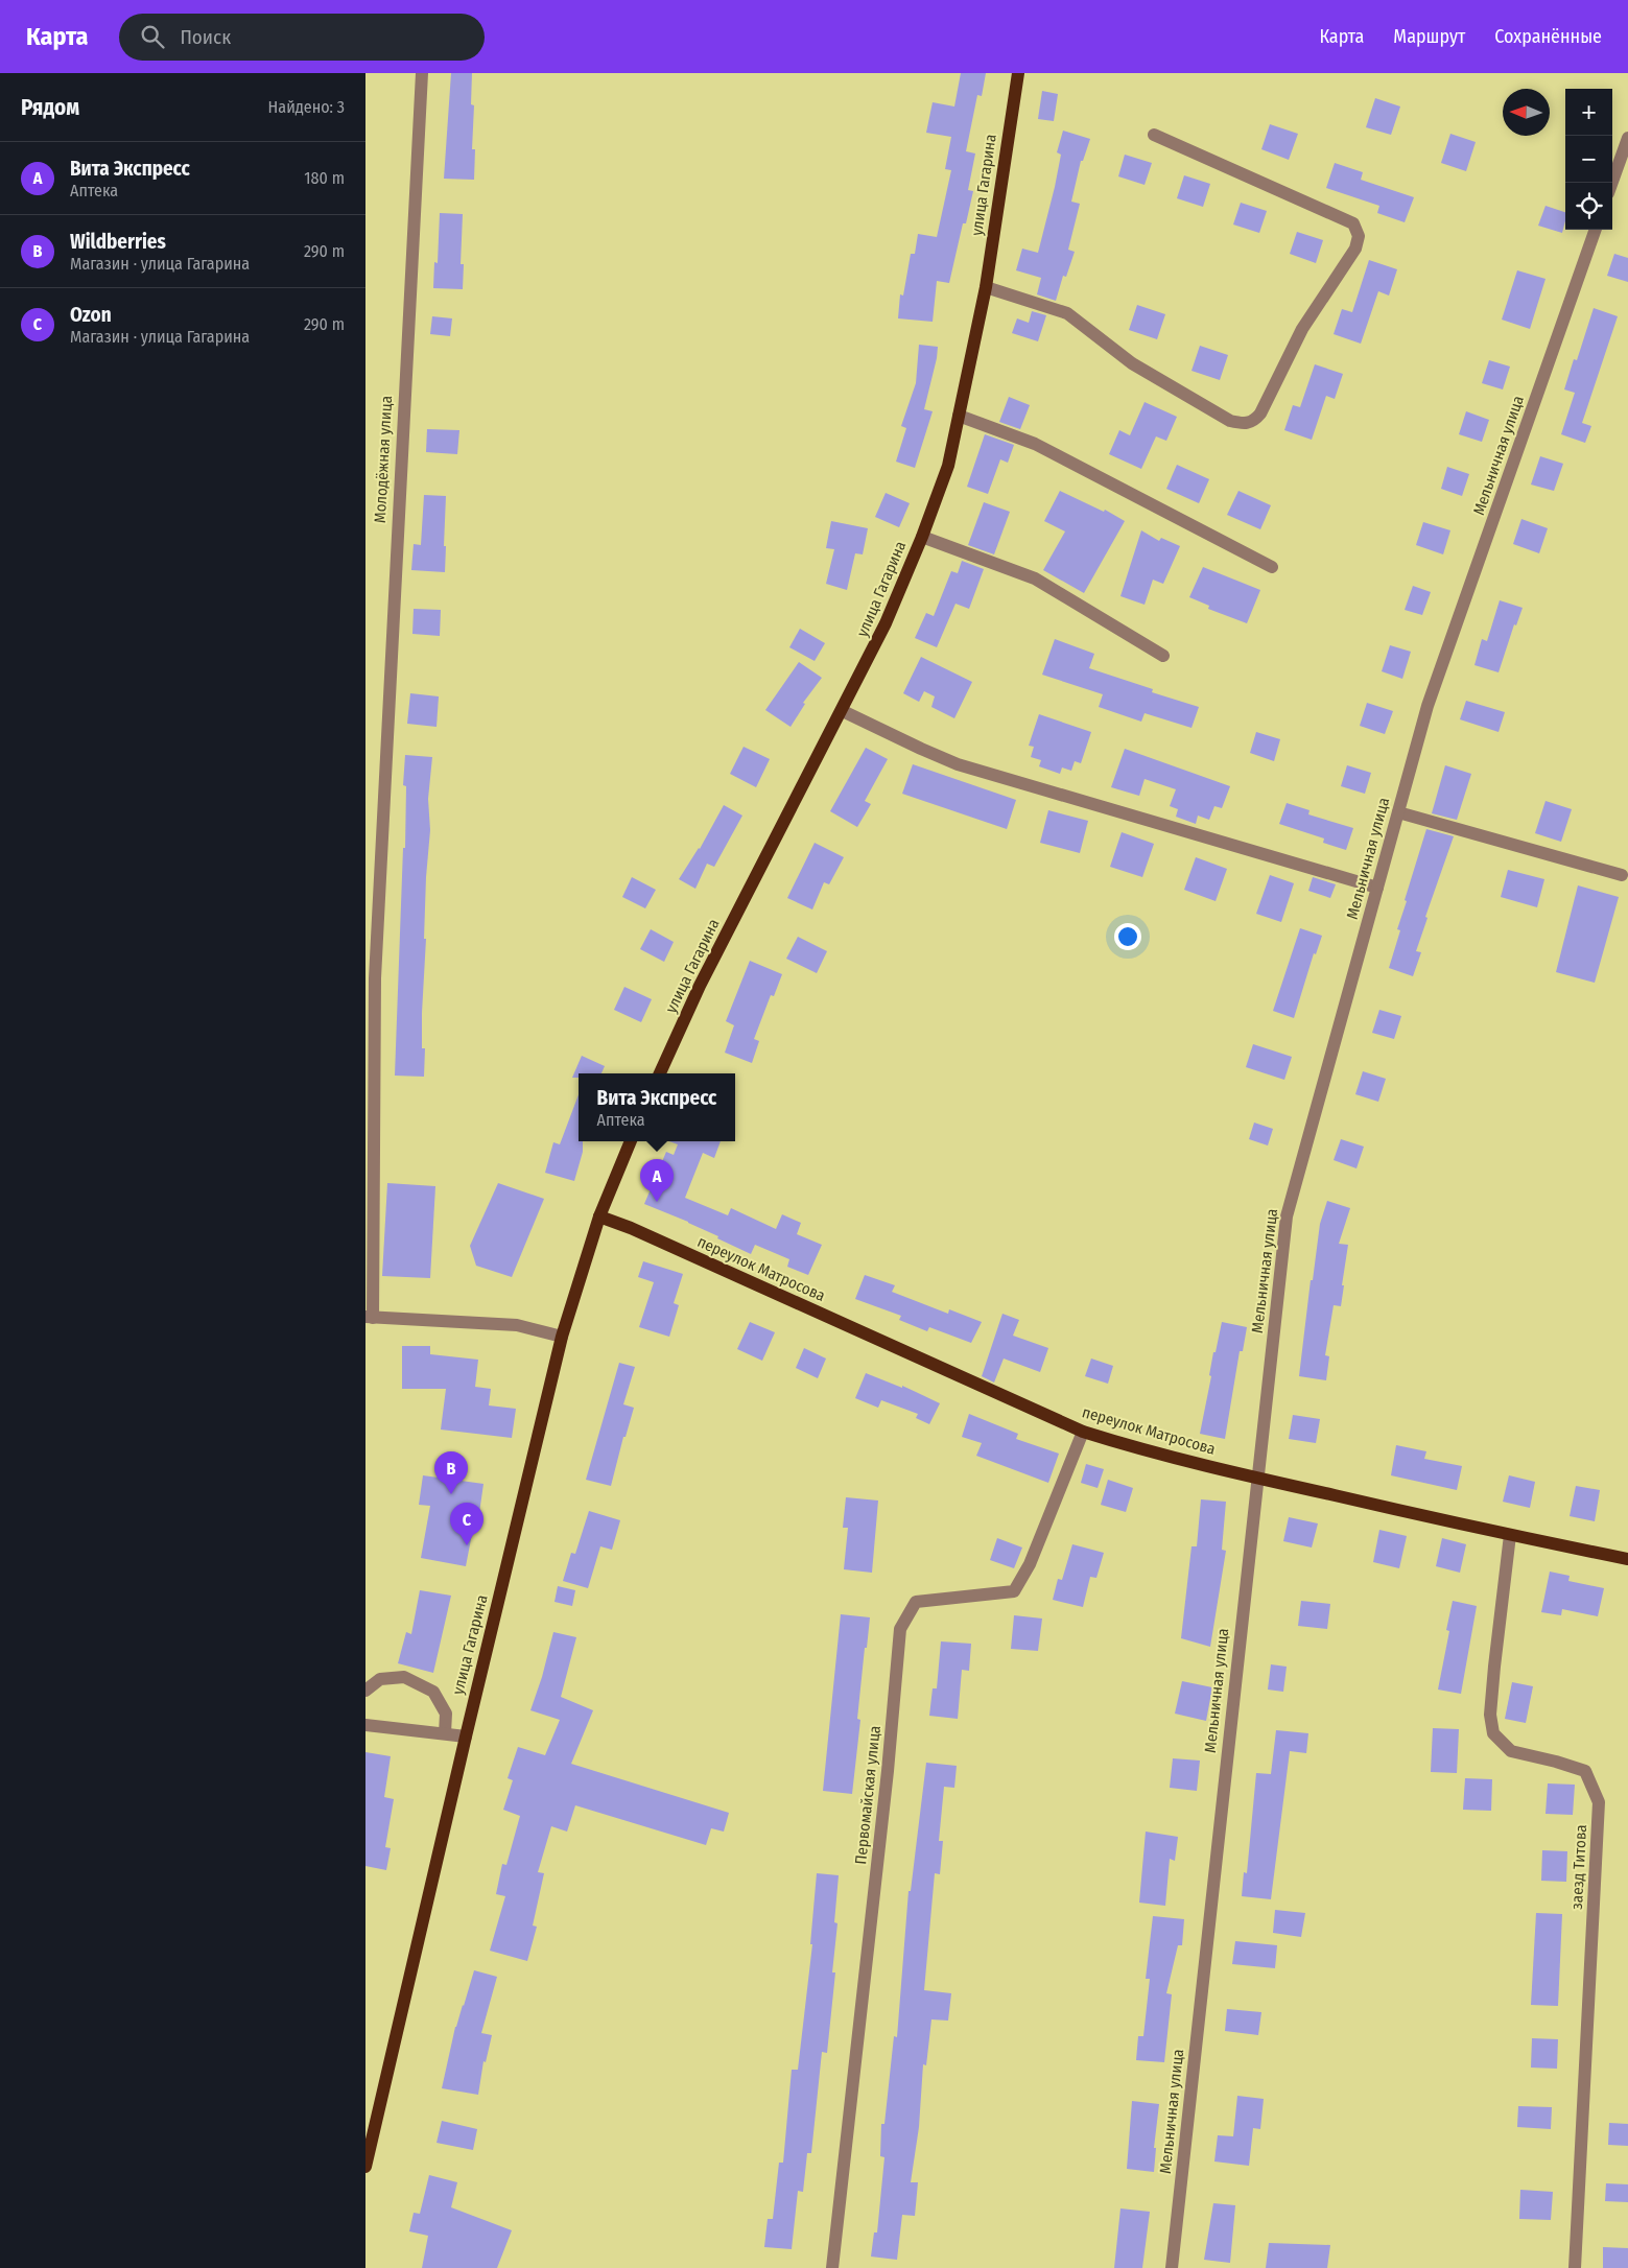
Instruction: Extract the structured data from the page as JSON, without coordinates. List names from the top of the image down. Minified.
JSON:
{"streets":{"main road":["улица Гагарина","переулок Матросова"],"street":["Мельничная улица","Молодёжная улица","Первомайская улица","заезд Титова"]},"crossings":[["улица Гагарина","переулок Матросова"],["Мельничная улица","переулок Матросова"],["переулок Матросова","Первомайская улица"],["переулок Матросова","заезд Титова"]],"north":"left","page":{"header":"Карта","search":"Поиск","nav":["Карта","Маршрут","Сохранённые"],"heading":["Рядом","Найдено: 3"],"map_buttons":["+","−"],"list":[{"mark":"A","name":"Вита Экспресс","note":"Аптека","value":"180 m"},{"mark":"B","name":"Wildberries","note":"Магазин · улица Гагарина","value":"290 m"},{"mark":"C","name":"Ozon","note":"Магазин · улица Гагарина","value":"290 m"}],"popup":["Вита Экспресс","Аптека"],"pins":["A","B","C"]}}
